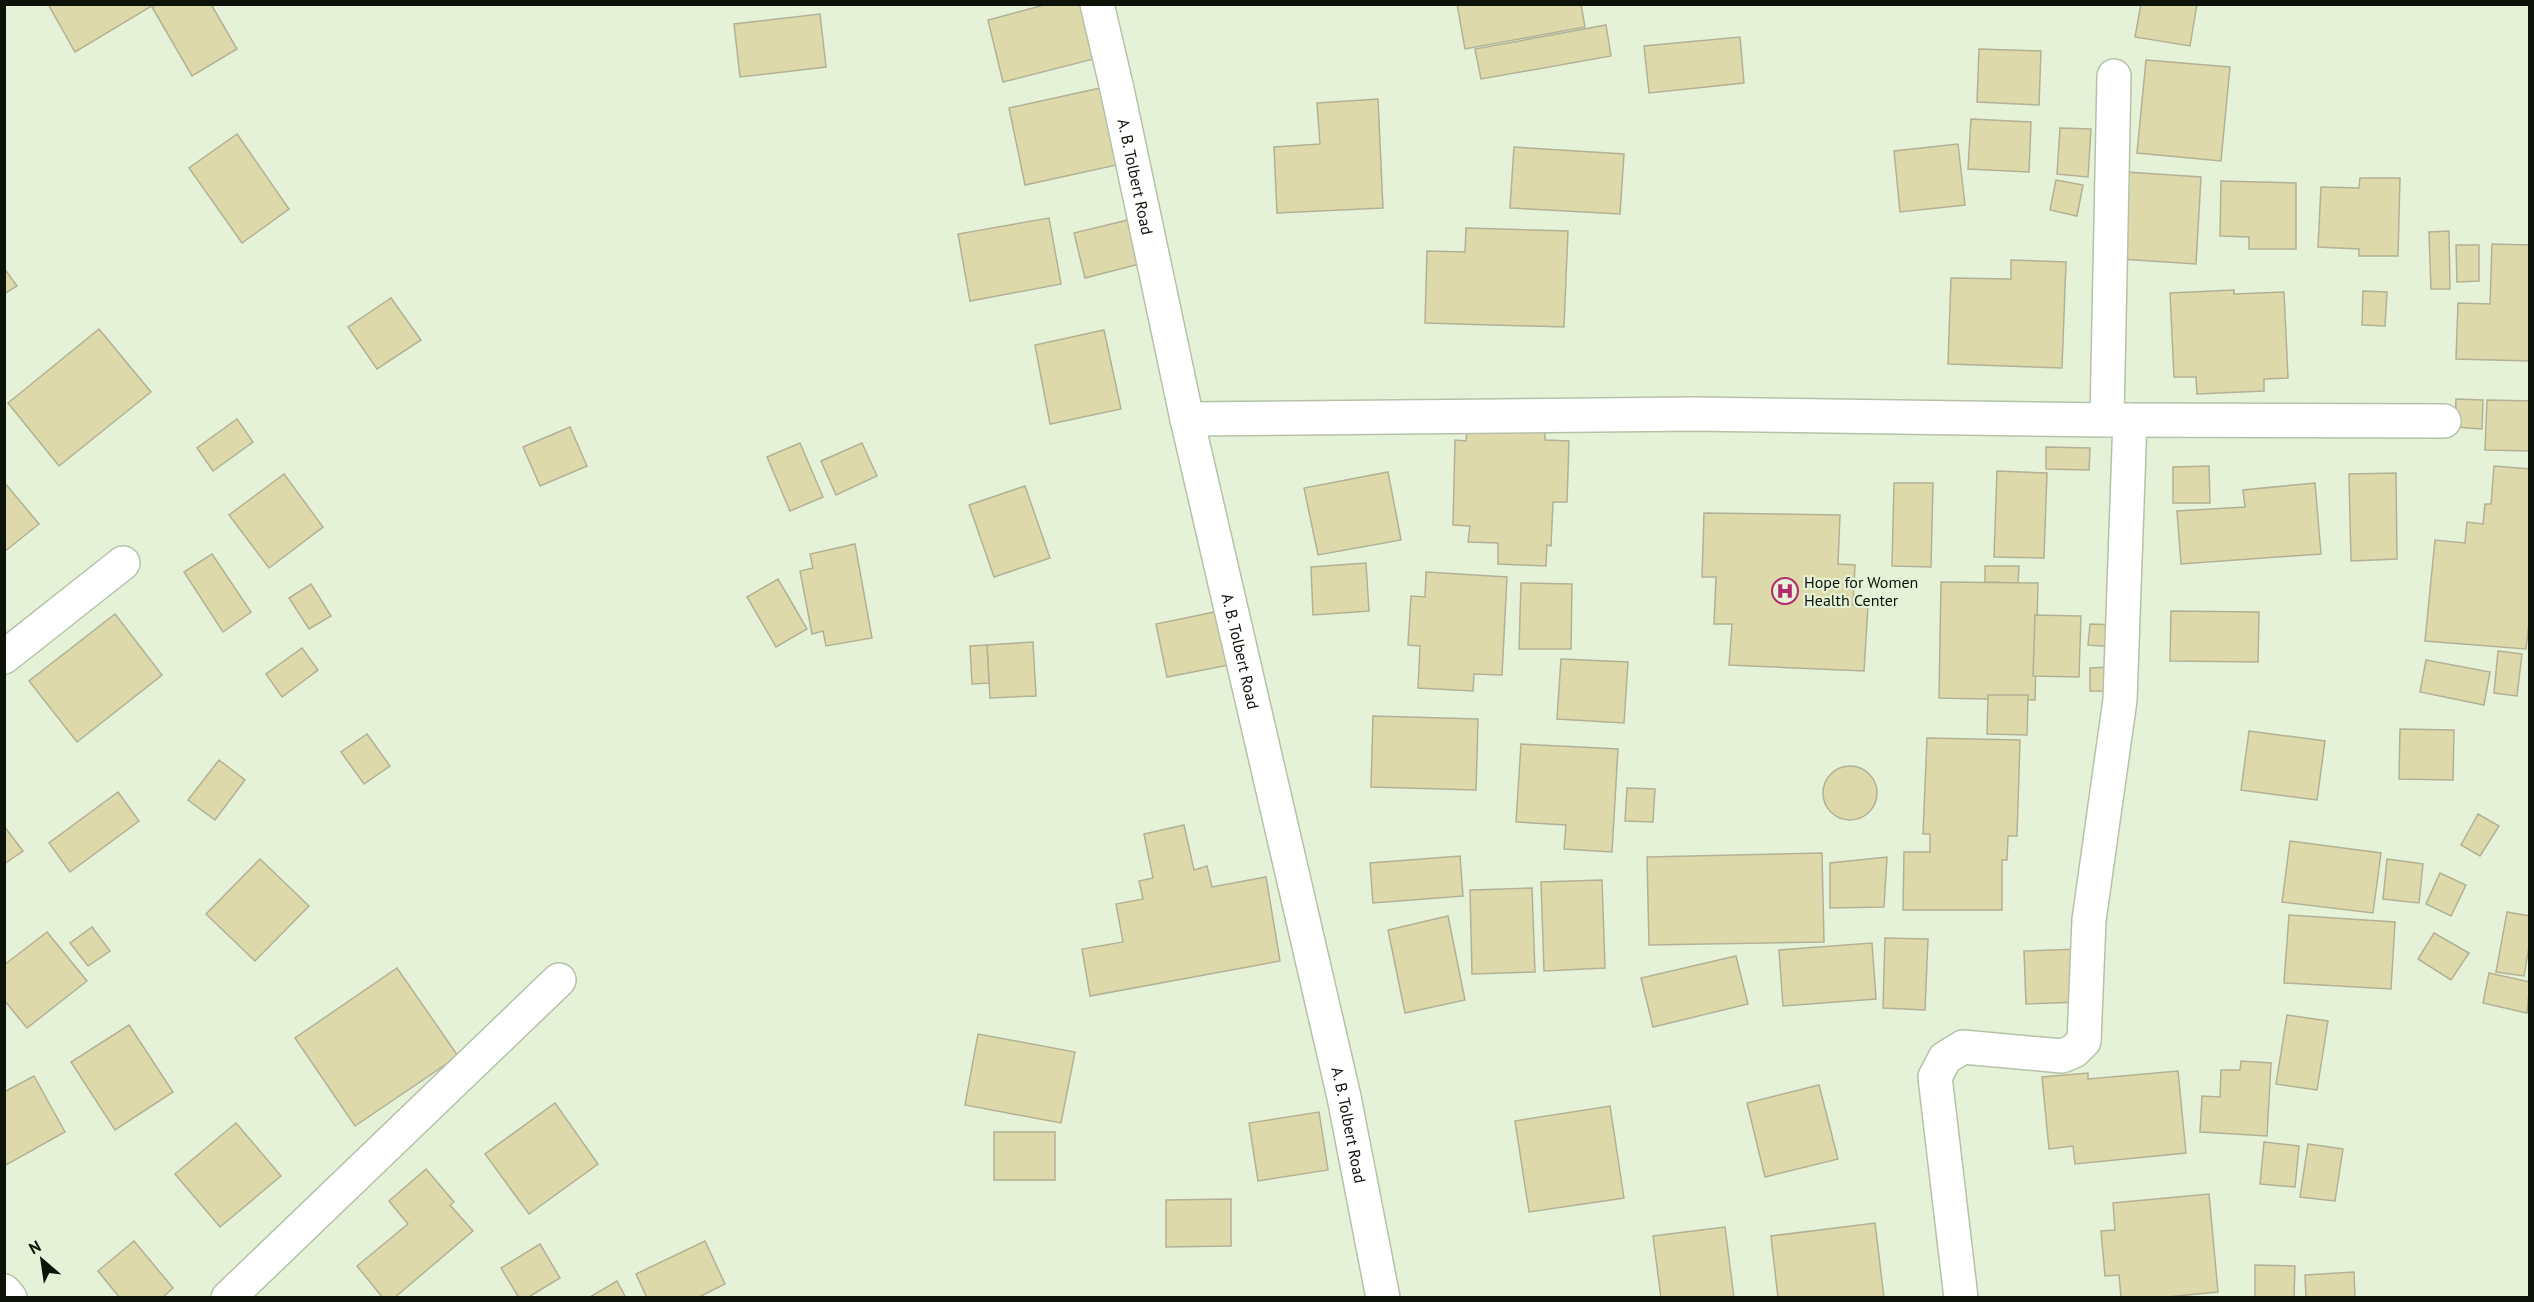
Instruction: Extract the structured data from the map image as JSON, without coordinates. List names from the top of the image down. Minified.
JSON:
{"streets":{"street":["A. B. Tolbert Road"]},"places":{"hospital":["Hope for Women Health Center"]},"north":"top left"}
